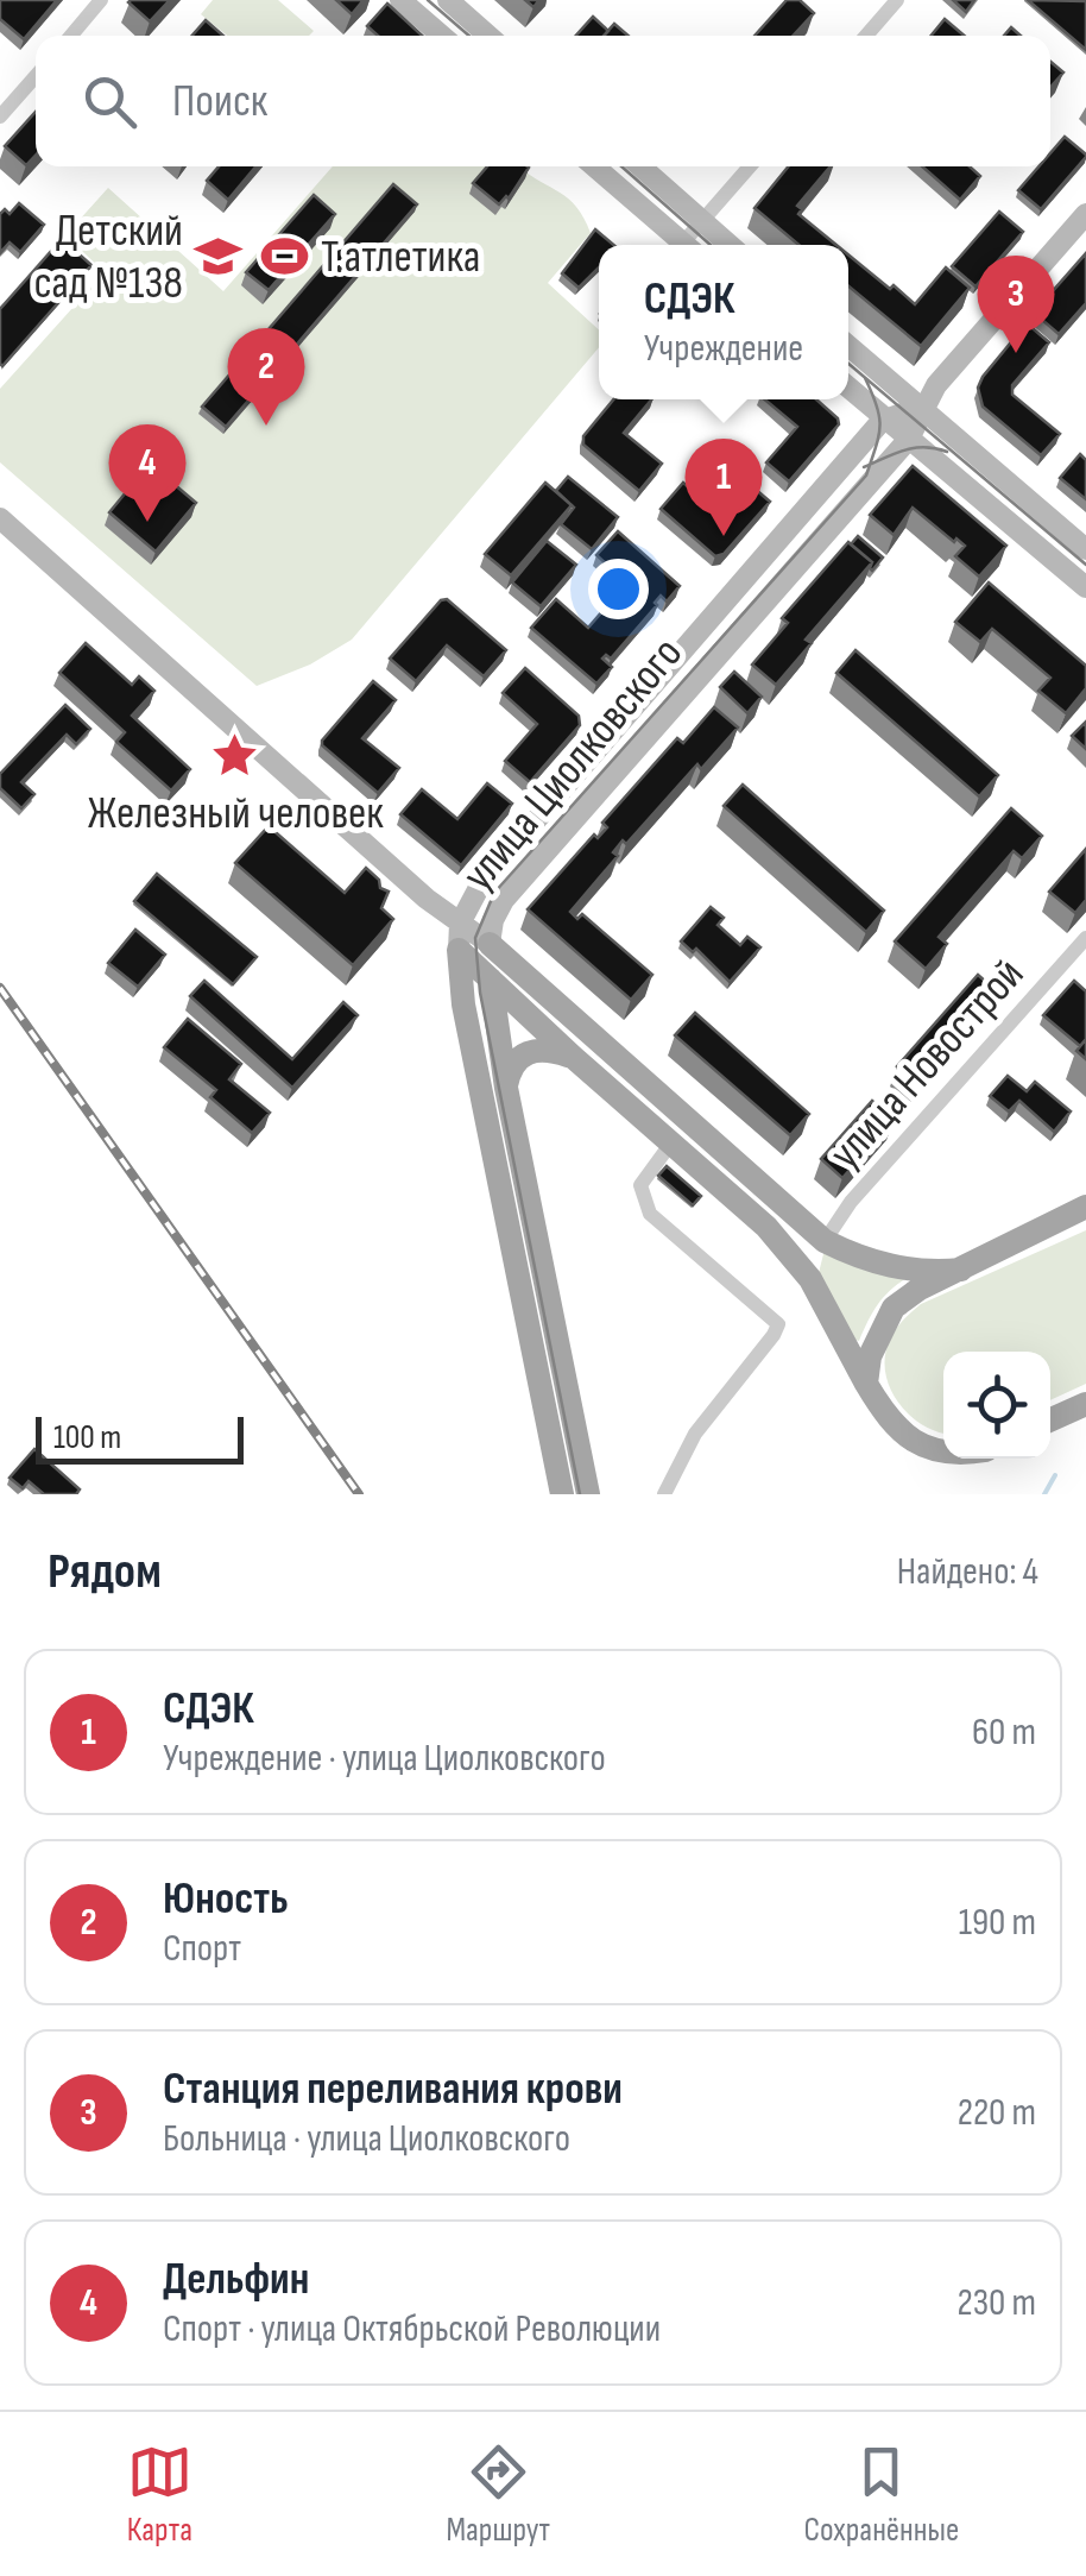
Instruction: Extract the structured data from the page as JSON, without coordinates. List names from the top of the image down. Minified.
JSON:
{"streets":{"main road":["улица Циолковского"],"street":["улица Новострой"]},"places":{"school or university":["Детский сад №138"],"sports":["Т.атлетика"],"place":["Железный человек"]},"scale_bar":"100 m","page":{"search":"Поиск","popup":["СДЭК","Учреждение"],"pins":["3","2","4","1"],"scale":"100 m","heading":["Рядом","Найдено: 4"],"list":[{"mark":"1","name":"СДЭК","note":"Учреждение · улица Циолковского","value":"60 m"},{"mark":"2","name":"Юность","note":"Спорт","value":"190 m"},{"mark":"3","name":"Станция переливания крови","note":"Больница · улица Циолковского","value":"220 m"},{"mark":"4","name":"Дельфин","note":"Спорт · улица Октябрьской Революции","value":"230 m"}],"nav":["Карта","Маршрут","Сохранённые"]}}
